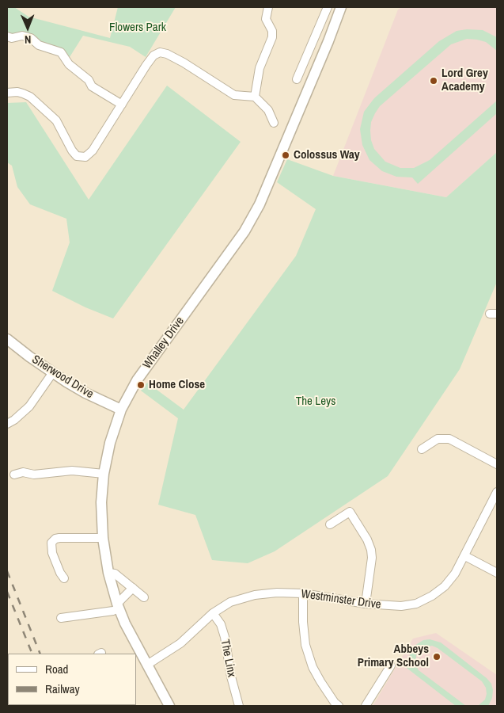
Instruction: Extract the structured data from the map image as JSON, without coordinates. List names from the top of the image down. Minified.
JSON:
{"streets":{"street":["Whalley Drive","Sherwood Drive","Westminster Drive","The Linx"]},"crossings":[["Whalley Drive","Sherwood Drive"],["Whalley Drive","Westminster Drive"],["Westminster Drive","The Linx"]],"parks":["Flowers Park","The Leys"],"places":["Lord Grey Academy","Colossus Way","Home Close","Abbeys Primary School"],"legend":["Road","Railway"],"north":"bottom"}
